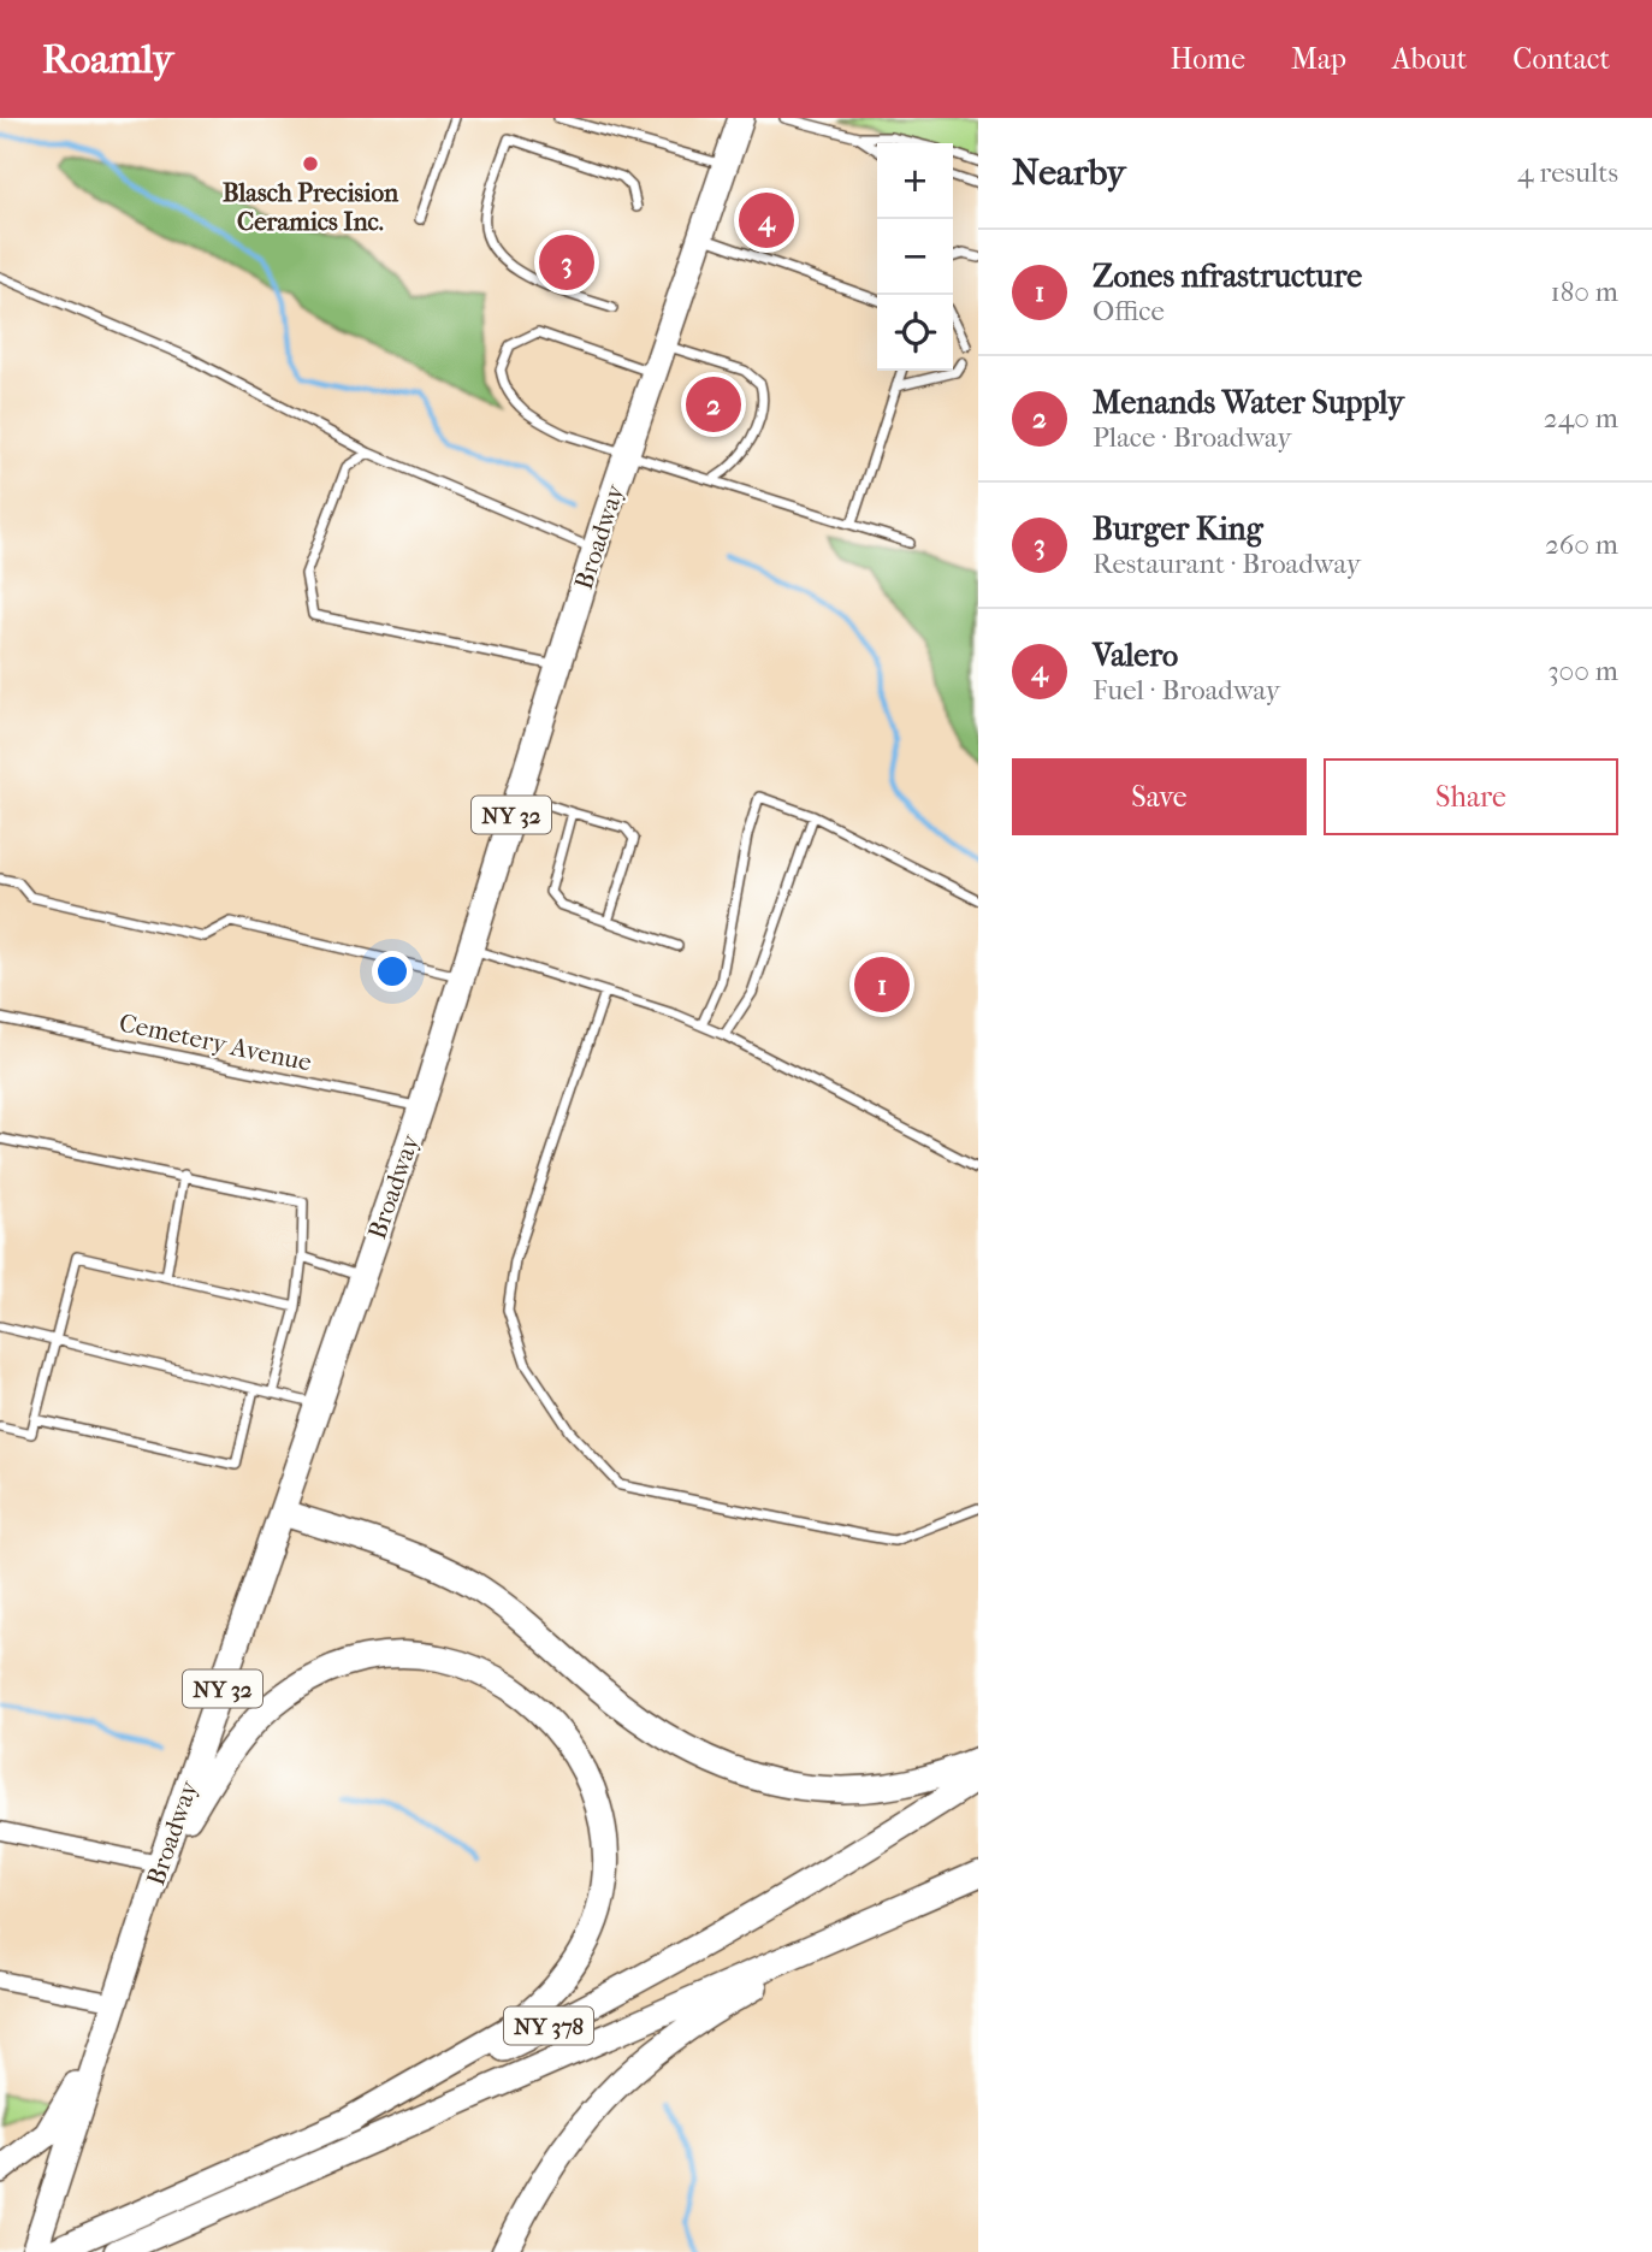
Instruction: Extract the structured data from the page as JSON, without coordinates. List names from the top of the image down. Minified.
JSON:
{"streets":{"main road":["Broadway","NY 32","NY 378"],"lane":["Cemetery Avenue"]},"crossings":[["Broadway","Cemetery Avenue"]],"places":["Blasch Precision Ceramics Inc."],"page":{"header":"Roamly","nav":["Home","Map","About","Contact"],"heading":["Nearby","4 results"],"map_buttons":["+","−"],"pins":["4","3","2","1"],"list":[{"mark":"1","name":"Zones nfrastructure","note":"Office","value":"180 m"},{"mark":"2","name":"Menands Water Supply","note":"Place · Broadway","value":"240 m"},{"mark":"3","name":"Burger King","note":"Restaurant · Broadway","value":"260 m"},{"mark":"4","name":"Valero","note":"Fuel · Broadway","value":"300 m"}],"buttons":["Save","Share"]}}
